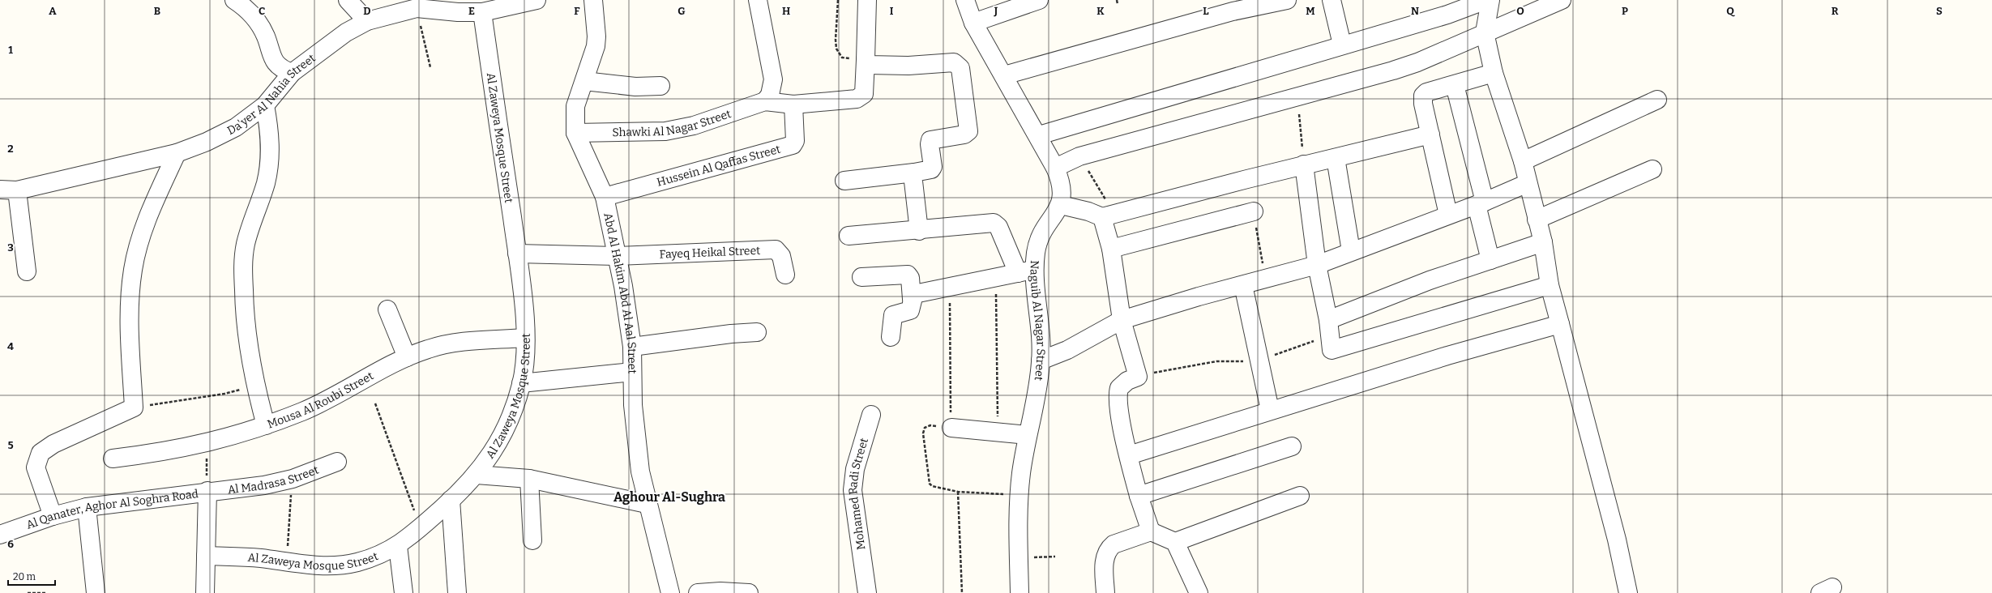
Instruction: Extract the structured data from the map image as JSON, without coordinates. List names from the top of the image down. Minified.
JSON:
{"streets":{"street":["Da'yer Al Nahia Street","Shawki Al Nagar Street","Al Zaweya Mosque Street","Hussein Al Qaffas Street","Fayeq Heikal Street","Abd Al Hakim Abd Al Aal Street","Naguib Al Nagar Street","Mousa Al Roubi Street","Al Madrasa Street","Mohamed Radi Street","Al Qanater, Aghor Al Soghra Road"]},"crossings":[["Da'yer Al Nahia Street","Al Zaweya Mosque Street"],["Shawki Al Nagar Street","Abd Al Hakim Abd Al Aal Street"],["Al Zaweya Mosque Street","Mousa Al Roubi Street"],["Hussein Al Qaffas Street","Abd Al Hakim Abd Al Aal Street"],["Fayeq Heikal Street","Abd Al Hakim Abd Al Aal Street"],["Al Madrasa Street","Al Qanater, Aghor Al Soghra Road"]],"districts":["Aghour Al-Sughra"],"scale_bar":"20 m","grid":{"columns":["A","B","C","D","E","F","G","H","I","J","K","L","M","N","O","P","Q","R","S"],"rows":["1","2","3","4","5","6"]}}
